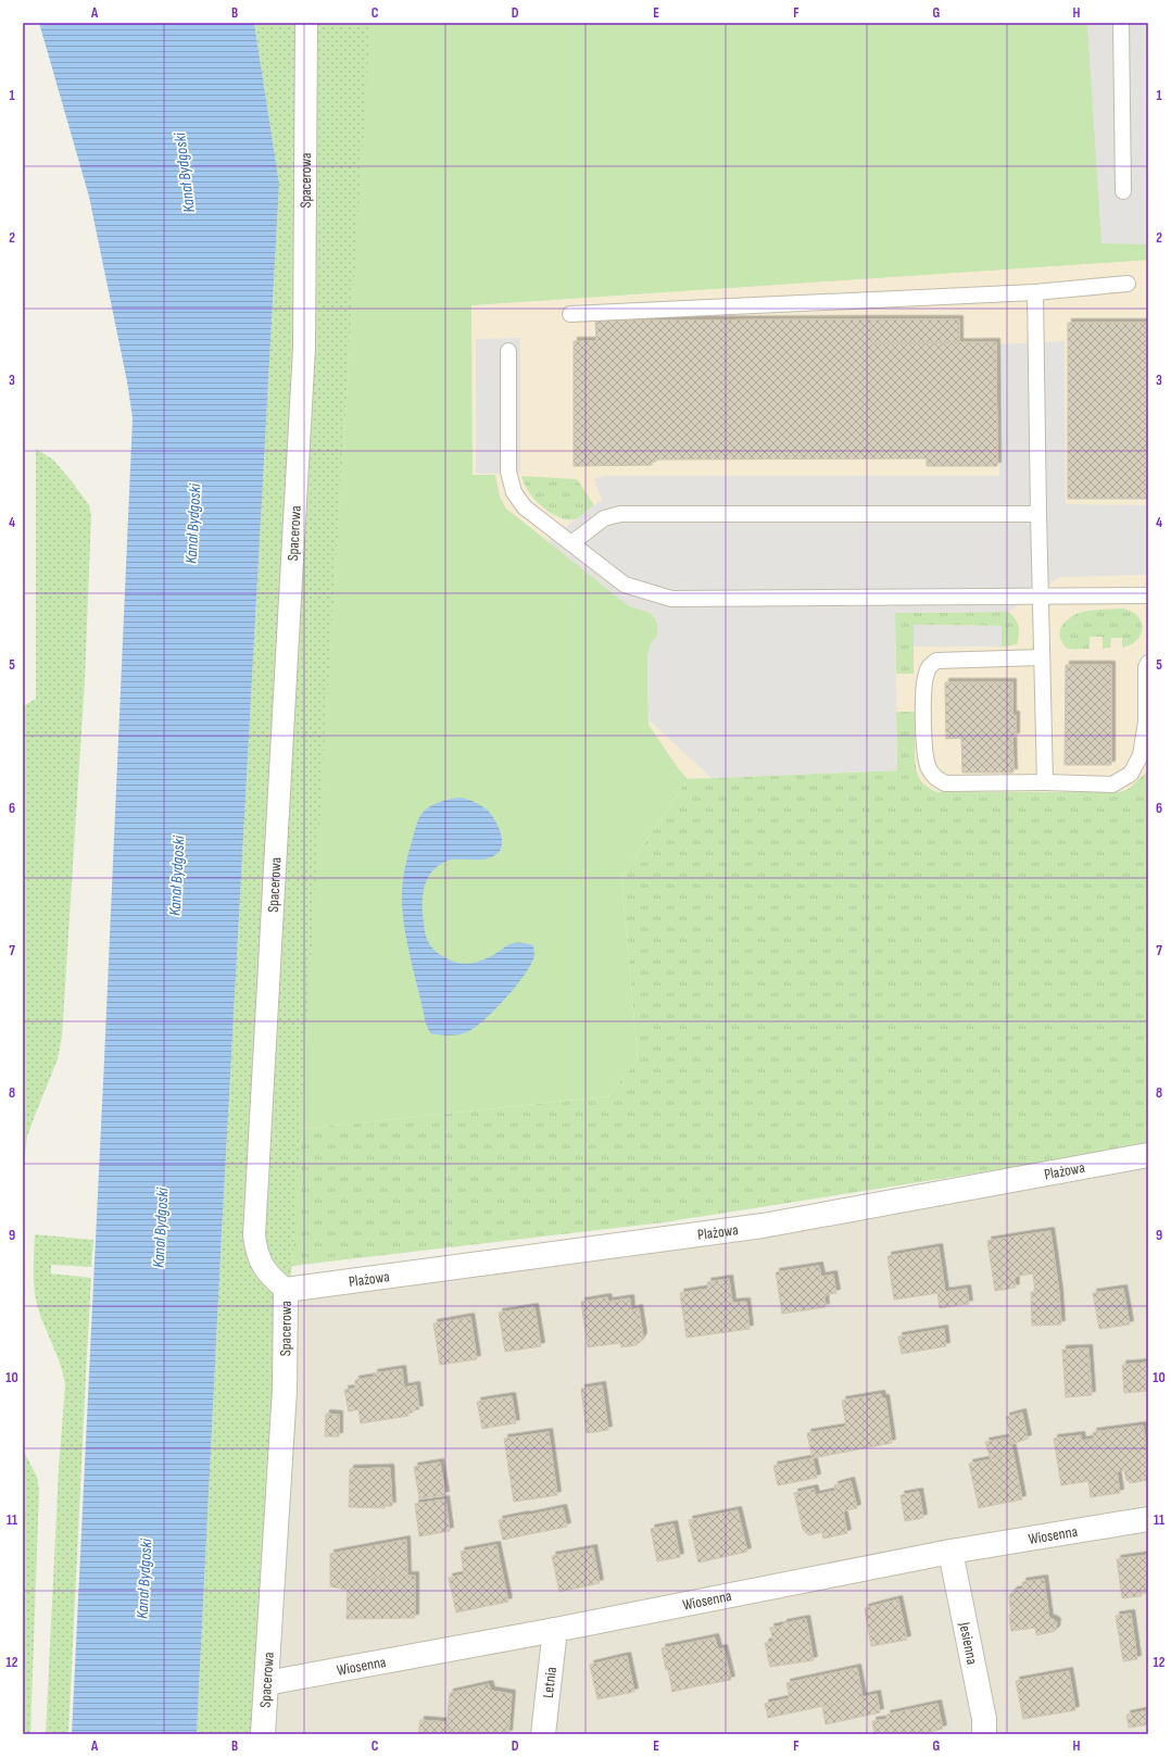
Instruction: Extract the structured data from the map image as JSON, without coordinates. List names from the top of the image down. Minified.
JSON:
{"streets":{"street":["Spacerowa","Plażowa","Wiosenna","Jesienna","Letnia"]},"crossings":[["Spacerowa","Plażowa"],["Spacerowa","Wiosenna"],["Wiosenna","Jesienna"],["Wiosenna","Letnia"]],"water":["Kanał Bydgoski"],"grid":{"columns":["A","B","C","D","E","F","G","H"],"rows":["1","2","3","4","5","6","7","8","9","10","11","12"]}}
